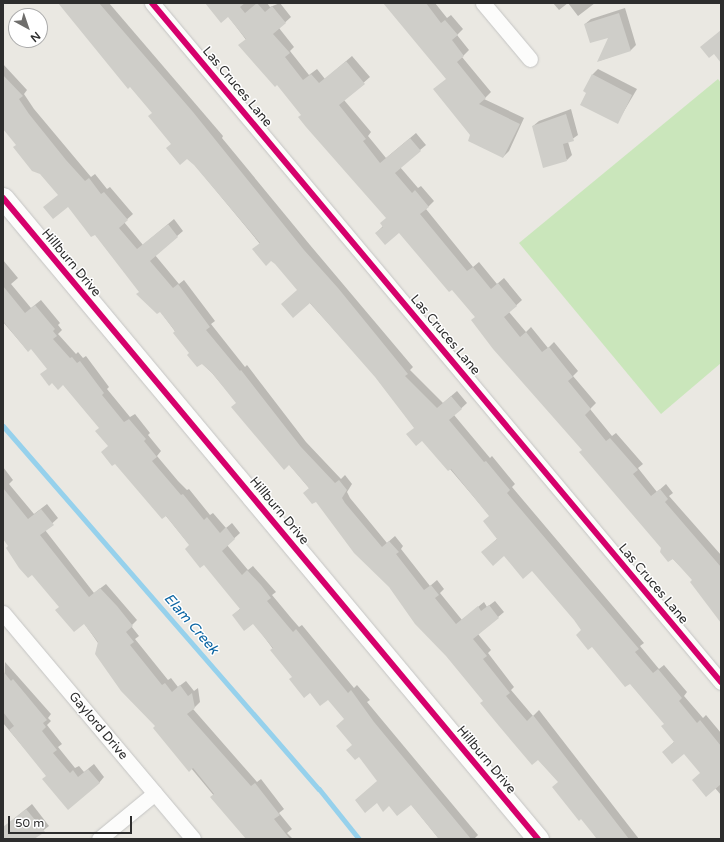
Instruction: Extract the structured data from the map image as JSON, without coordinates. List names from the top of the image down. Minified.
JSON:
{"streets":{"street":["Las Cruces Lane","Hillburn Drive","Gaylord Drive"]},"water":["Elam Creek"],"scale_bar":"50 m","north":"bottom right"}
